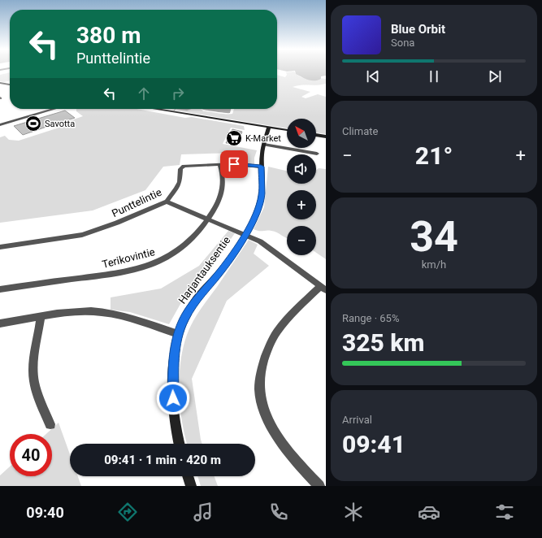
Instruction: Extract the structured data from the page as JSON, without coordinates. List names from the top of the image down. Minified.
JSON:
{"streets":{"street":["Punttelintie","Terikovintie","Harjantauksentie"]},"crossings":[["Punttelintie","Terikovintie"],["Punttelintie","Harjantauksentie"]],"places":{"sports":["Savotta"],"supermarket":["K-Market"]},"north":"top left","page":{"turn":["380 m","Punttelintie"],"song":["Blue Orbit","Sona"],"tile":["Climate",["34","km/h"],["Range · 65%","325 km"],["Arrival","09:41"]],"map_buttons":["+","−"],"heat":["−","21°","+"],"limit":"40","trip":"09:41 · 1 min · 420 m","tabs":"09:40"}}
